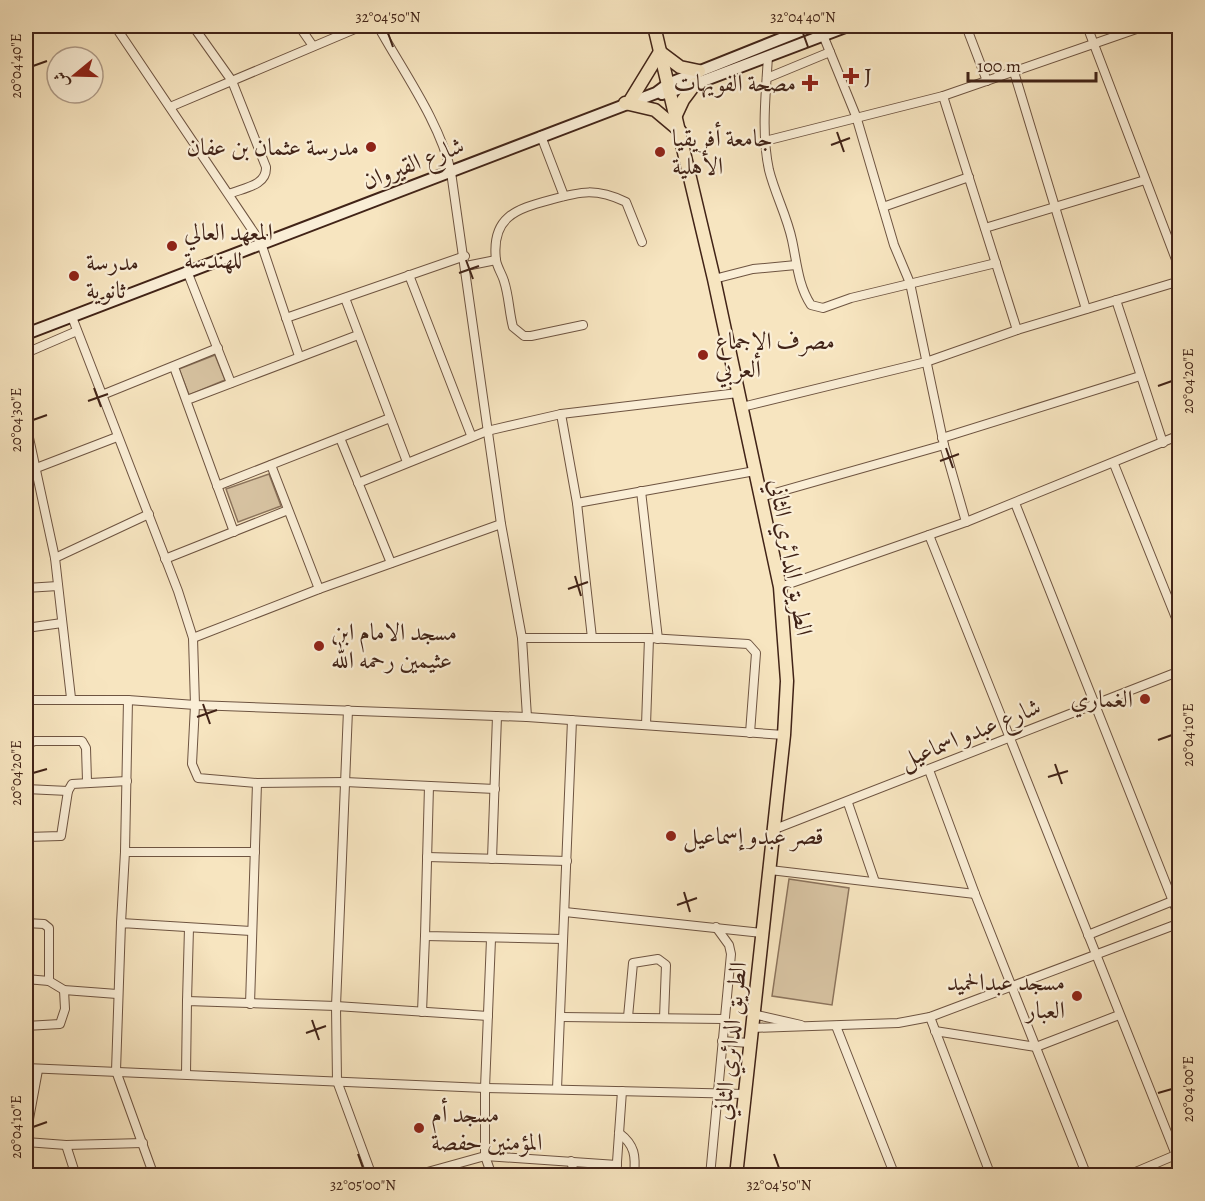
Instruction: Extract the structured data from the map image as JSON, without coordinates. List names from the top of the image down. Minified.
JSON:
{"streets":{"main road":["شارع القيروان","الطريق الدائري الثاني"],"street":["شارع عبدو اسماعيل"]},"crossings":[["شارع القيروان","الطريق الدائري الثاني"],["الطريق الدائري الثاني","شارع عبدو اسماعيل"]],"places":{"health":["J","مصحة الفويهات"],"other":["مدرسة عثمان بن عفان","جامعة أفريقيا الأهلية","المعهد العالي للهندسة","مدرسة ثانوية","مصرف الإجماع العربي","مسجد الامام ابن عثيمين رحمه الله","الغماري","قصر عبدو إسماعيل","مسجد عبدالحميد العبار","مسجد أم المؤمنين حفصة"]},"scale_bar":"100 m","north":"left","coordinates":["32°04'50\"N","32°04'40\"N","20°04'40\"E","20°04'20\"E","20°04'30\"E","20°04'10\"E","20°04'00\"E","32°05'00\"N"]}
